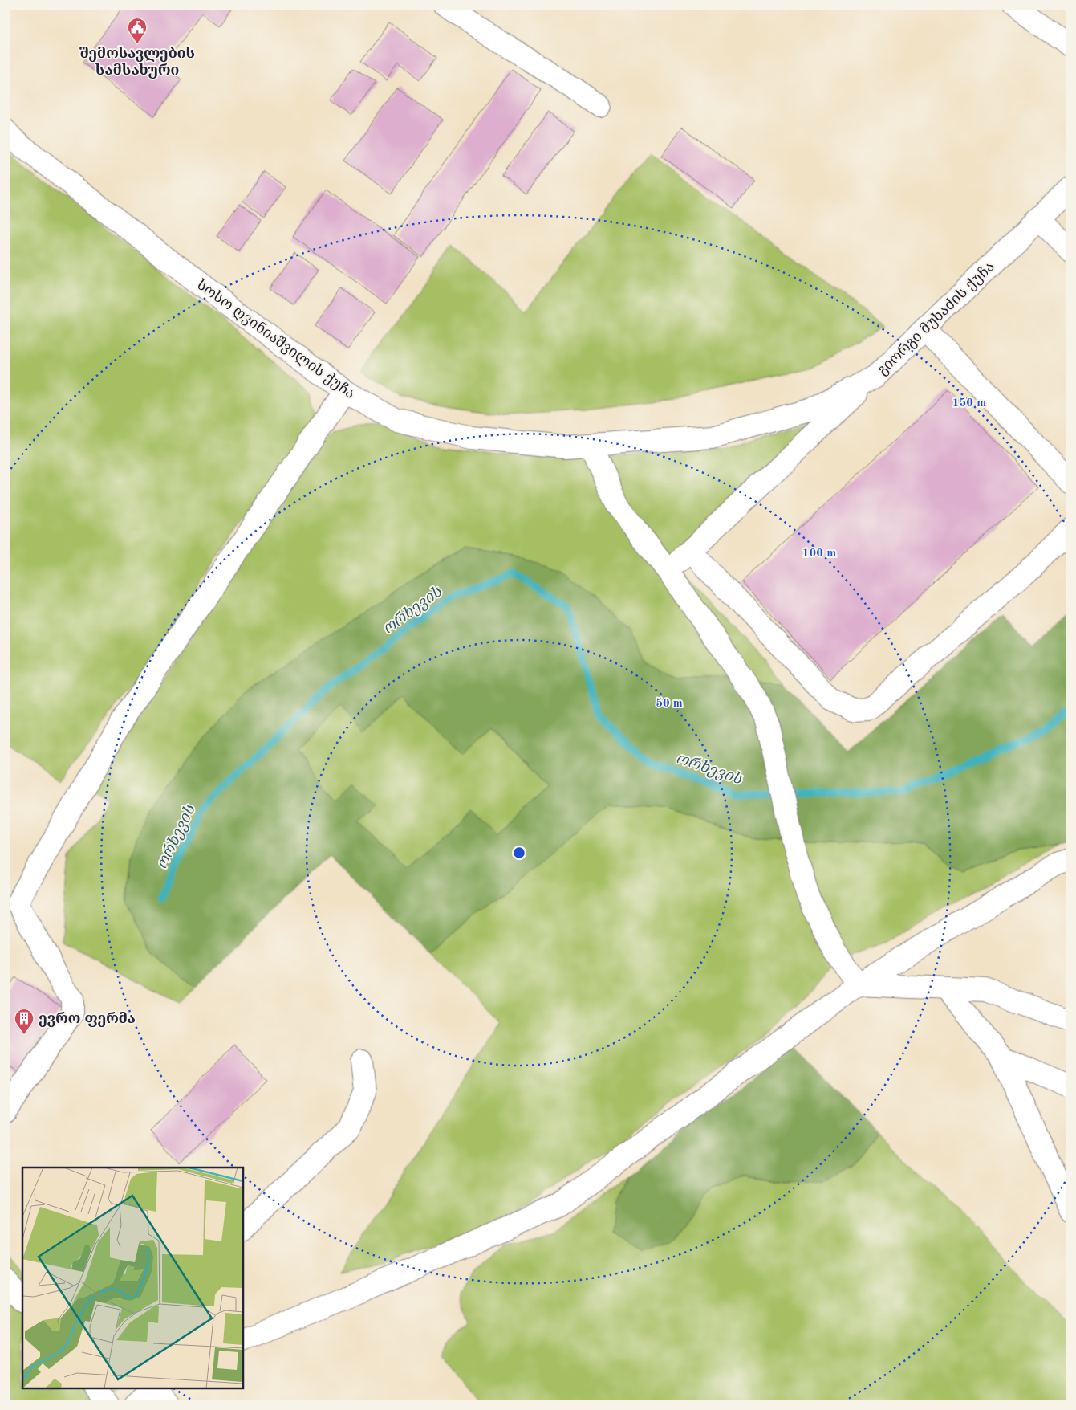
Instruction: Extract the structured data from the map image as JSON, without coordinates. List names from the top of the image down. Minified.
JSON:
{"streets":{"street":["გიორგი მუხაძის ქუჩა","სოსო ღვინიაშვილის ქუჩა"]},"crossings":[["გიორგი მუხაძის ქუჩა","სოსო ღვინიაშვილის ქუჩა"]],"water":["ორხევის"],"places":{"public building":["შემოსავლების სამსახური"],"building":["ევრო ფერმა"]},"rings":["150 m","100 m","50 m"]}
